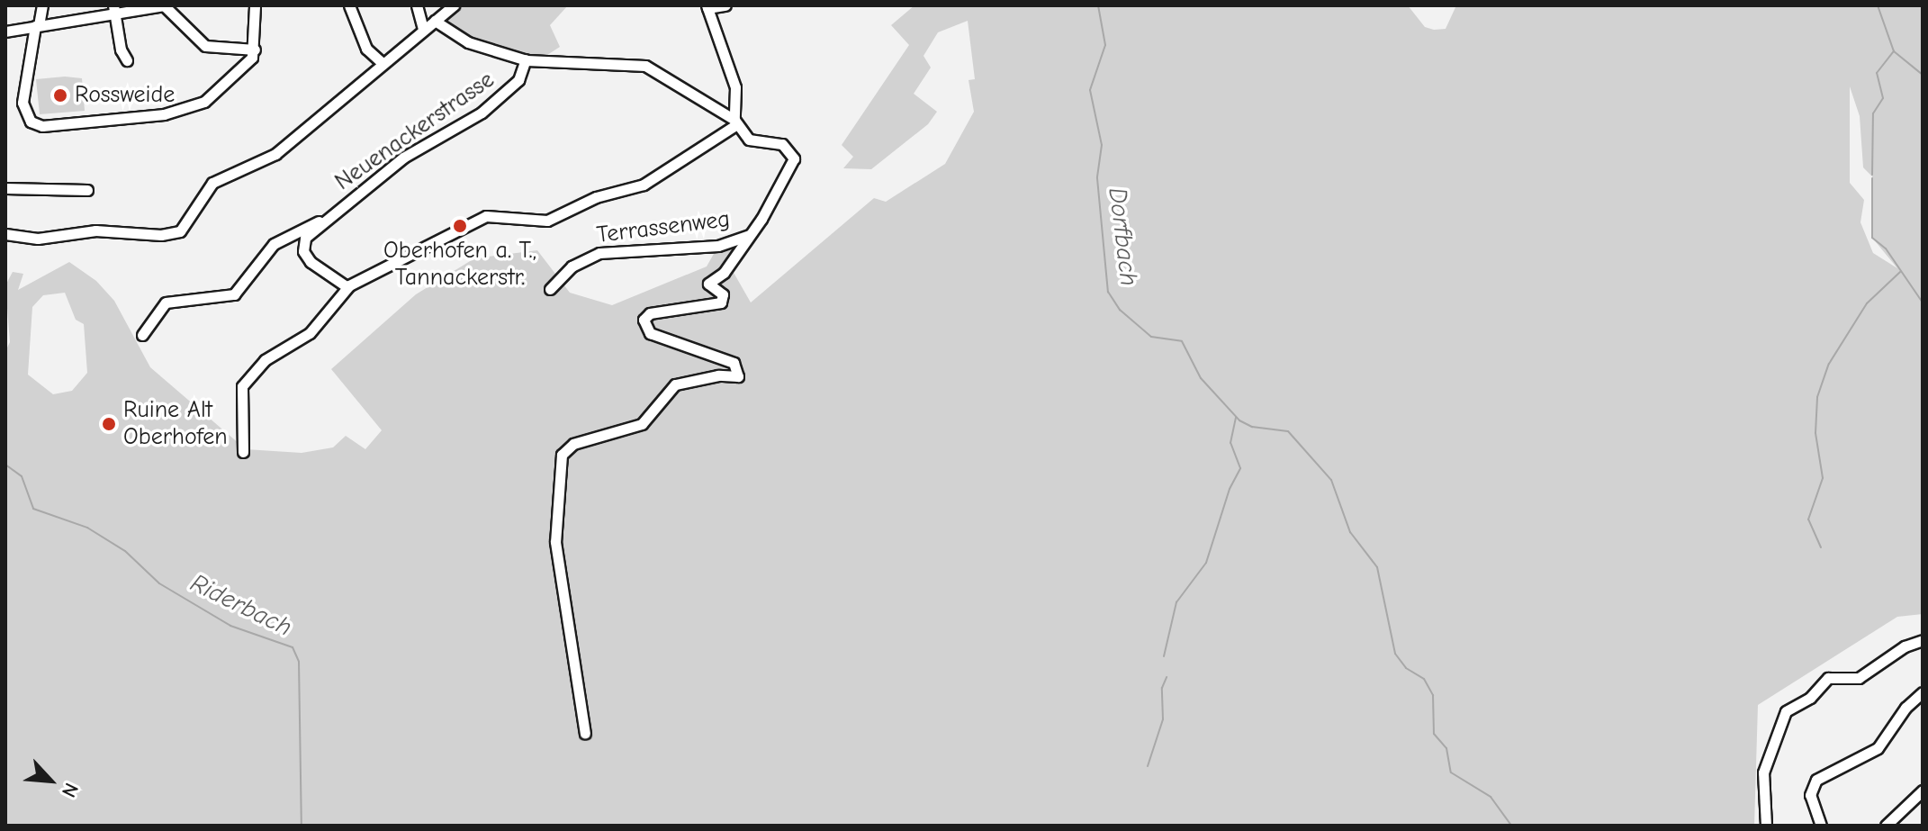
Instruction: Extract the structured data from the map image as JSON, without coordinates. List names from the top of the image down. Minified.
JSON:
{"streets":{"street":["Neuenackerstrasse","Terrassenweg"]},"water":["Dorfbach","Riderbach"],"places":["Rossweide","Oberhofen a. T., Tannackerstr.","Ruine Alt Oberhofen"],"north":"bottom right"}
